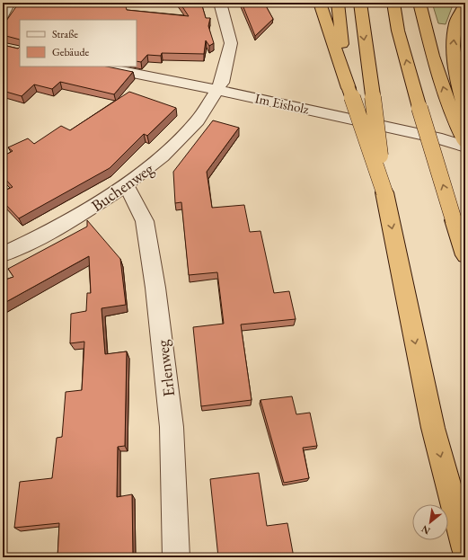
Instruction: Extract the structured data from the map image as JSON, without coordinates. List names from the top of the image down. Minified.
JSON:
{"streets":{"street":["Im Eisholz","Buchenweg","Erlenweg"]},"crossings":[["Im Eisholz","Buchenweg"],["Buchenweg","Erlenweg"]],"legend":["Straße","Gebäude"],"north":"bottom left"}
